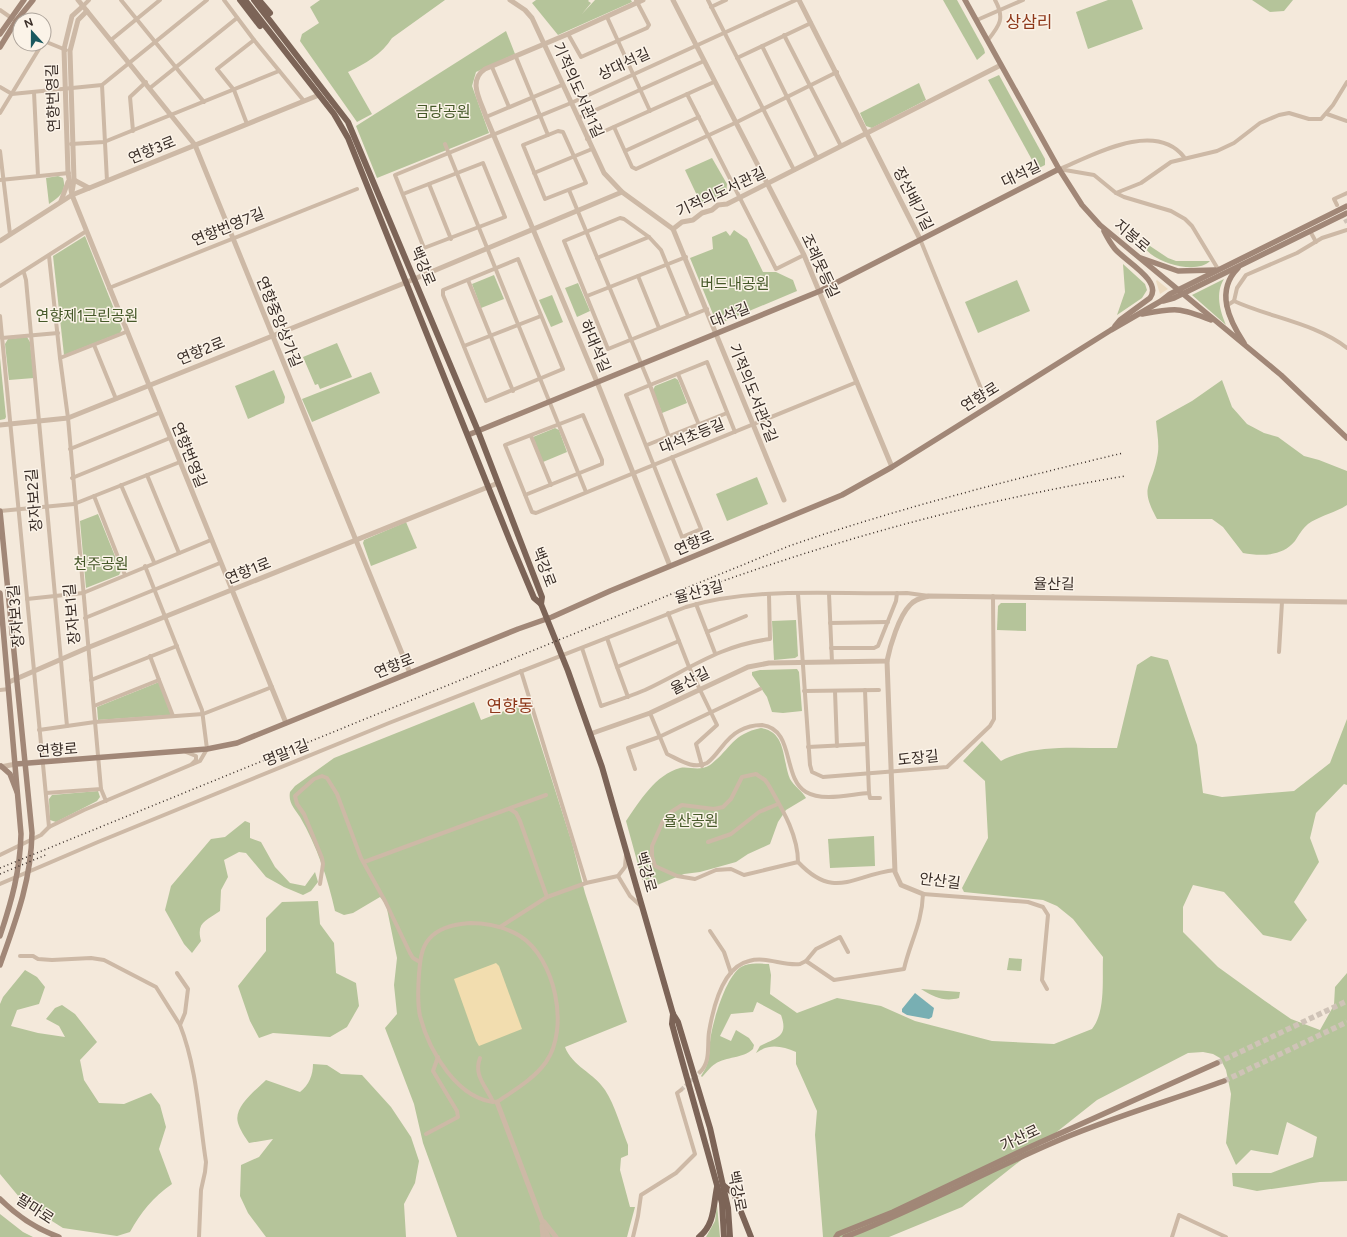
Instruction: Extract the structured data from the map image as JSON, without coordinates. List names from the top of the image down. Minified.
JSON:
{"streets":{"main road":["대석길","지봉로","백강로","연향로","가산로","팔마로"],"street":["상대석길","기적의도서관1길","연향번영길","연향3로","기적의도서관길","장선배기길","연향번영7길","조례못등길","연향중앙상가길","하대석길","연향2로","기적의도서관2길","대석초등길","장자보2길","연향1로","율산길","율산3길","장자보1길","장자보3길","명말1길","도장길","안산길"]},"crossings":[["상대석길","기적의도서관1길"],["상대석길","조례못등길"],["상대석길","하대석길"],["기적의도서관1길","기적의도서관길"],["기적의도서관1길","하대석길"],["연향번영길","연향3로"],["연향번영길","연향번영7길"],["연향번영길","연향중앙상가길"],["연향번영길","연향2로"],["연향번영길","연향로"],["연향번영길","연향1로"],["연향3로","백강로"],["연향3로","연향중앙상가길"],["대석길","장선배기길"],["대석길","지봉로"],["대석길","백강로"],["대석길","조례못등길"],["대석길","하대석길"],["대석길","기적의도서관2길"],["기적의도서관길","장선배기길"],["기적의도서관길","지봉로"],["기적의도서관길","조례못등길"],["기적의도서관길","기적의도서관2길"],["연향번영7길","연향중앙상가길"],["백강로","연향2로"],["백강로","연향1로"],["백강로","율산길"],["조례못등길","연향로"],["조례못등길","대석초등길"],["연향중앙상가길","연향2로"],["연향중앙상가길","연향로"],["연향중앙상가길","연향1로"],["하대석길","연향로"],["하대석길","대석초등길"],["연향2로","장자보2길"],["연향2로","장자보1길"],["연향2로","장자보3길"],["기적의도서관2길","대석초등길"],["연향로","장자보1길"],["연향로","장자보3길"],["장자보2길","연향1로"],["연향1로","장자보1길"],["연향1로","장자보3길"],["율산길","율산3길"],["율산길","도장길"],["율산3길","명말1길"]],"districts":["상삼리","연향동"],"parks":["금당공원","버드내공원","연향제1근린공원","천주공원","율산공원"],"north":"top"}
